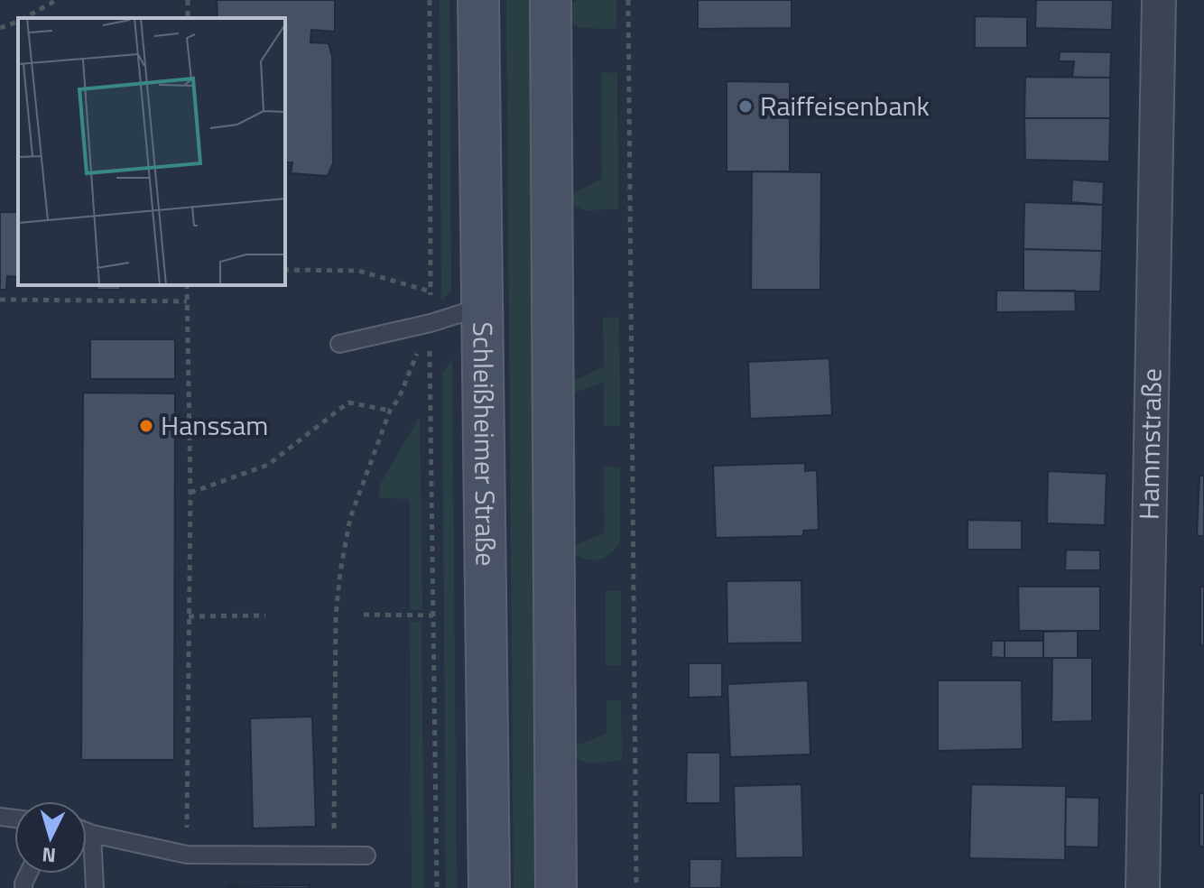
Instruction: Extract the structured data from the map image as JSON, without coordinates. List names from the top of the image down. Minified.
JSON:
{"streets":{"main road":["Schleißheimer Straße"],"street":["Hammstraße"]},"places":["Raiffeisenbank","Hanssam"],"north":"bottom"}
